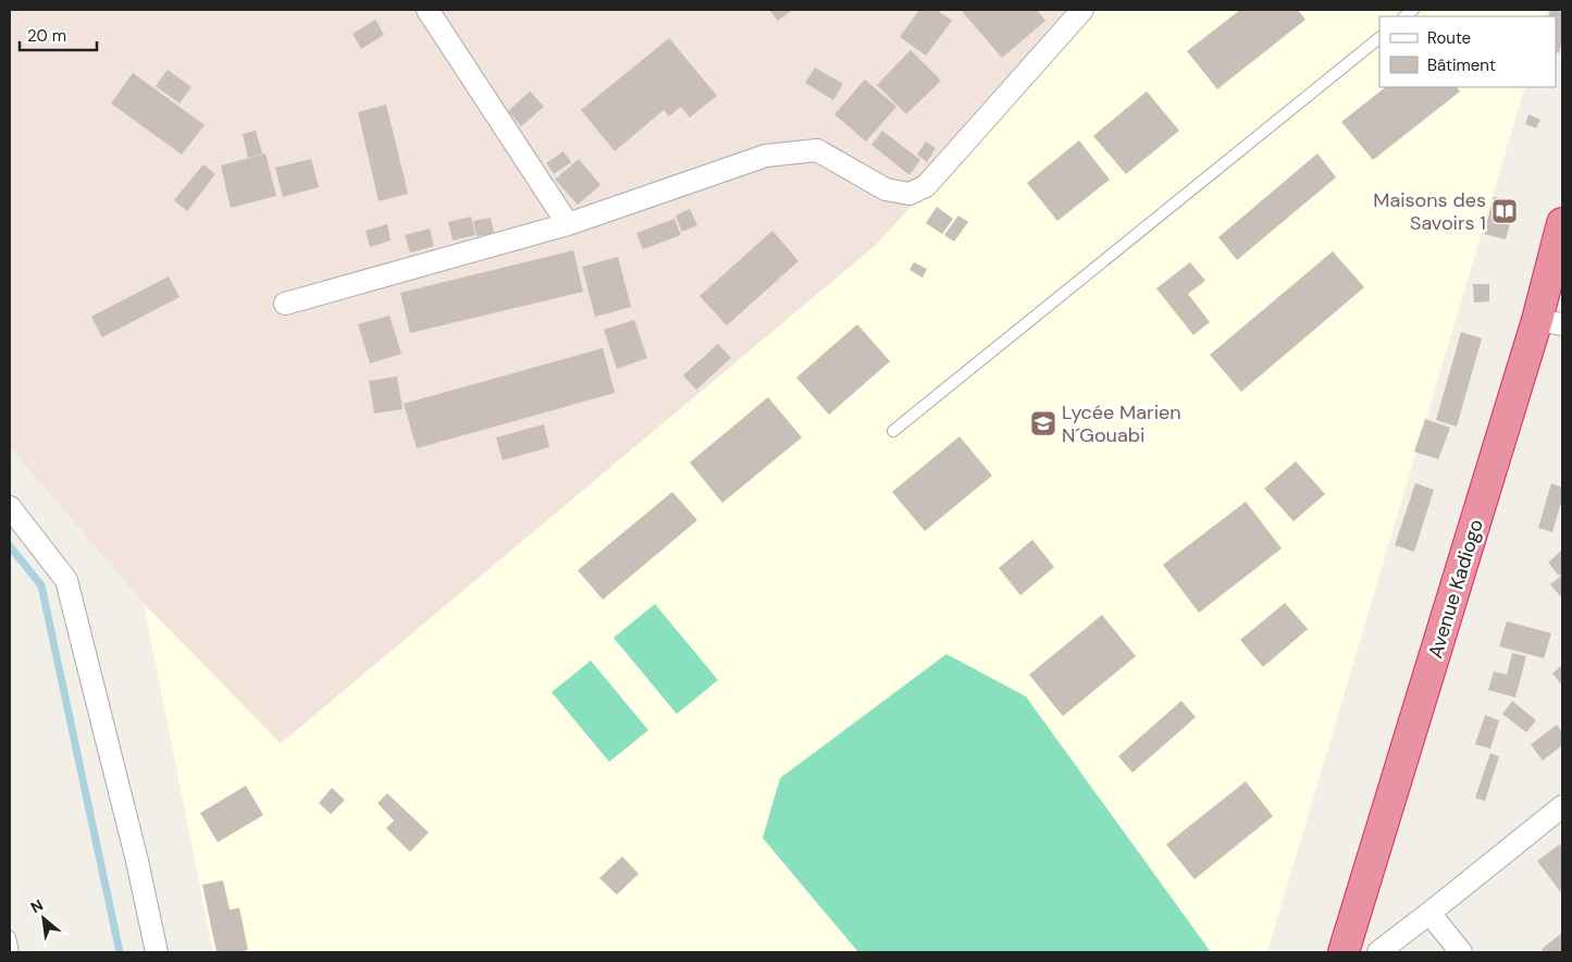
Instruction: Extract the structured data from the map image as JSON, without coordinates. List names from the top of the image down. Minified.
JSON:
{"streets":{"highway":["Avenue Kadiogo"]},"places":{"library":["Maisons des Savoirs 1"],"school or university":["Lycée Marien N´Gouabi"]},"legend":["Route","Bâtiment"],"scale_bar":"20 m","north":"top left"}
